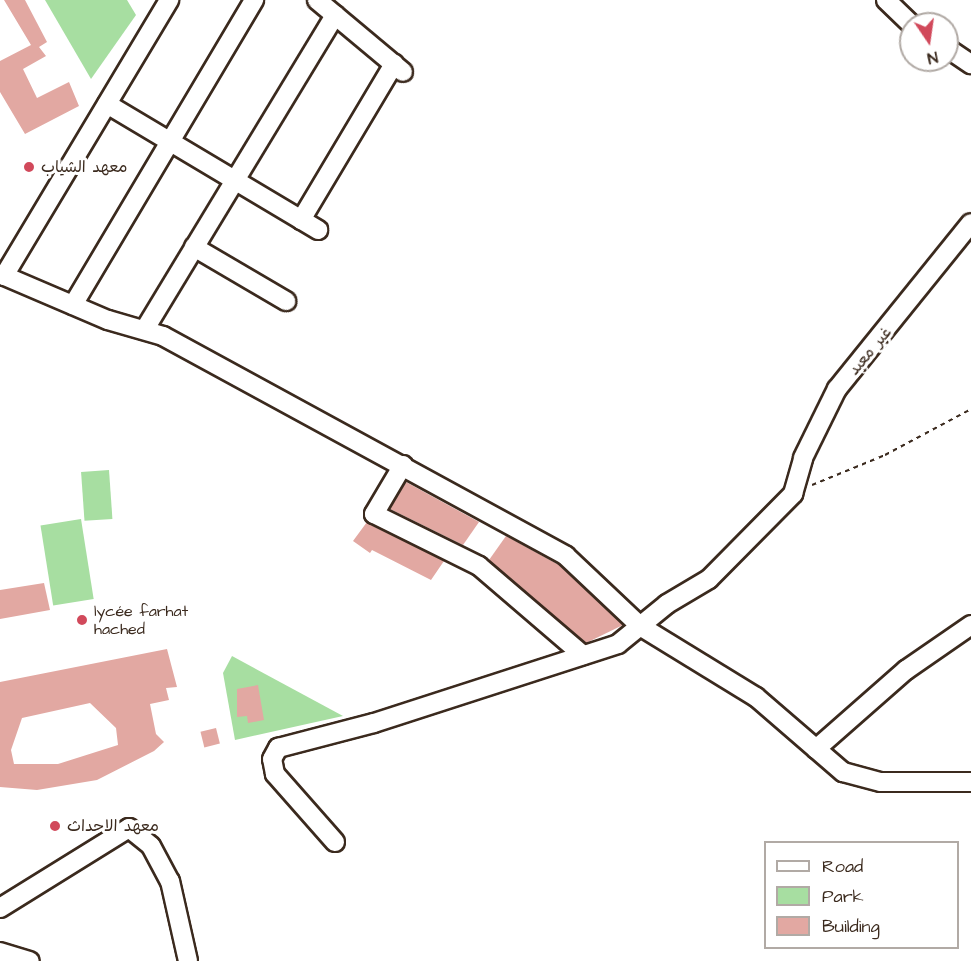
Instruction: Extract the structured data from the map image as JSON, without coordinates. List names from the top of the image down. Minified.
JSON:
{"streets":{"street":["غير معبد"]},"places":["معهد الشياب","lycée farhat hached","معهد الاحداث"],"legend":["Road","Park","Building"],"north":"bottom"}
